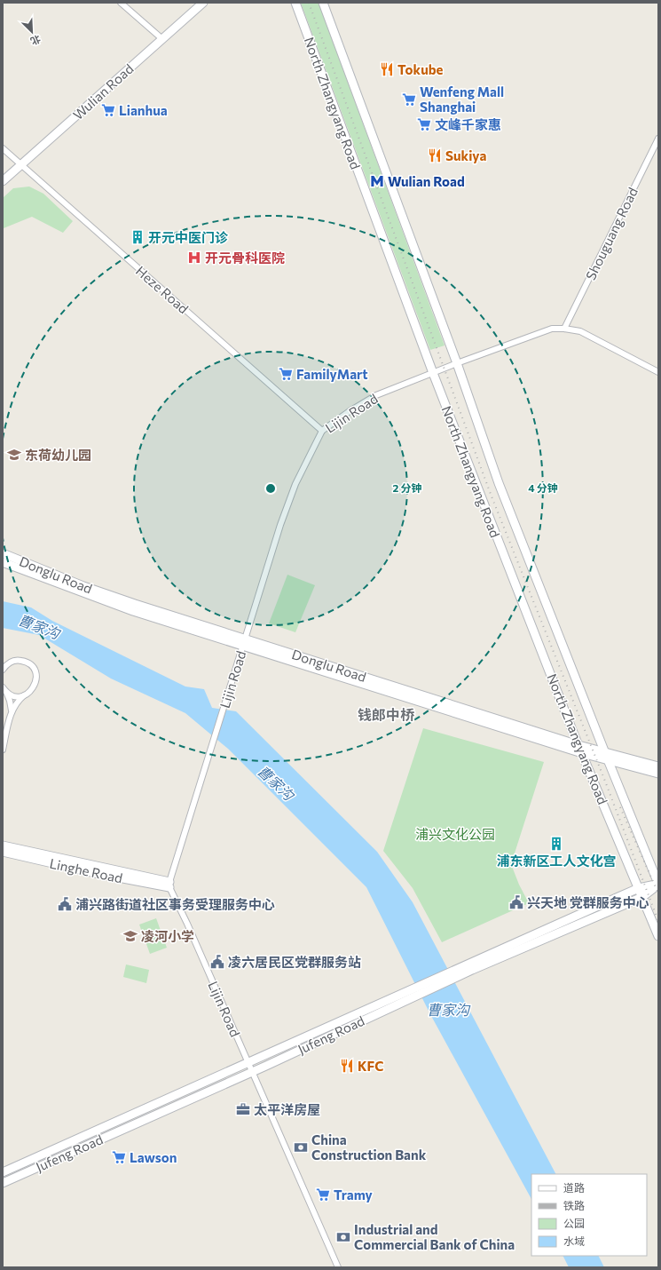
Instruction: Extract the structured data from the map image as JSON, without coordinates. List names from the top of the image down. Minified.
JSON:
{"streets":{"main road":["Wulian Road","North Zhangyang Road","Donglu Road","Linghe Road","Jufeng Road"],"street":["Shouguang Road","Heze Road","Lijin Road"]},"crossings":[["Wulian Road","Heze Road"],["North Zhangyang Road","Lijin Road"],["North Zhangyang Road","Donglu Road"],["North Zhangyang Road","Jufeng Road"],["Shouguang Road","Lijin Road"],["Heze Road","Lijin Road"],["Lijin Road","Donglu Road"],["Lijin Road","Linghe Road"],["Lijin Road","Jufeng Road"]],"districts":["钱郎中桥"],"water":["曹家沟"],"parks":["浦兴文化公园"],"places":{"restaurant":["Tokube","Sukiya","KFC"],"supermarket":["Wenfeng Mall Shanghai","Lianhua","文峰千家惠","FamilyMart","Lawson","Tramy"],"metro station":["Wulian Road"],"building":["开元中医门诊","浦东新区工人文化宫"],"hospital":["开元骨科医院"],"school or university":["东荷幼儿园","凌河小学"],"public building":["兴天地 党群服务中心","浦兴路街道社区事务受理服务中心","凌六居民区党群服务站"],"office":["太平洋房屋"],"bank":["China Construction Bank","Industrial and Commercial Bank of China"]},"legend":["道路","铁路","公园","水域"],"north":"bottom right","rings":["2 分钟","4 分钟"]}
